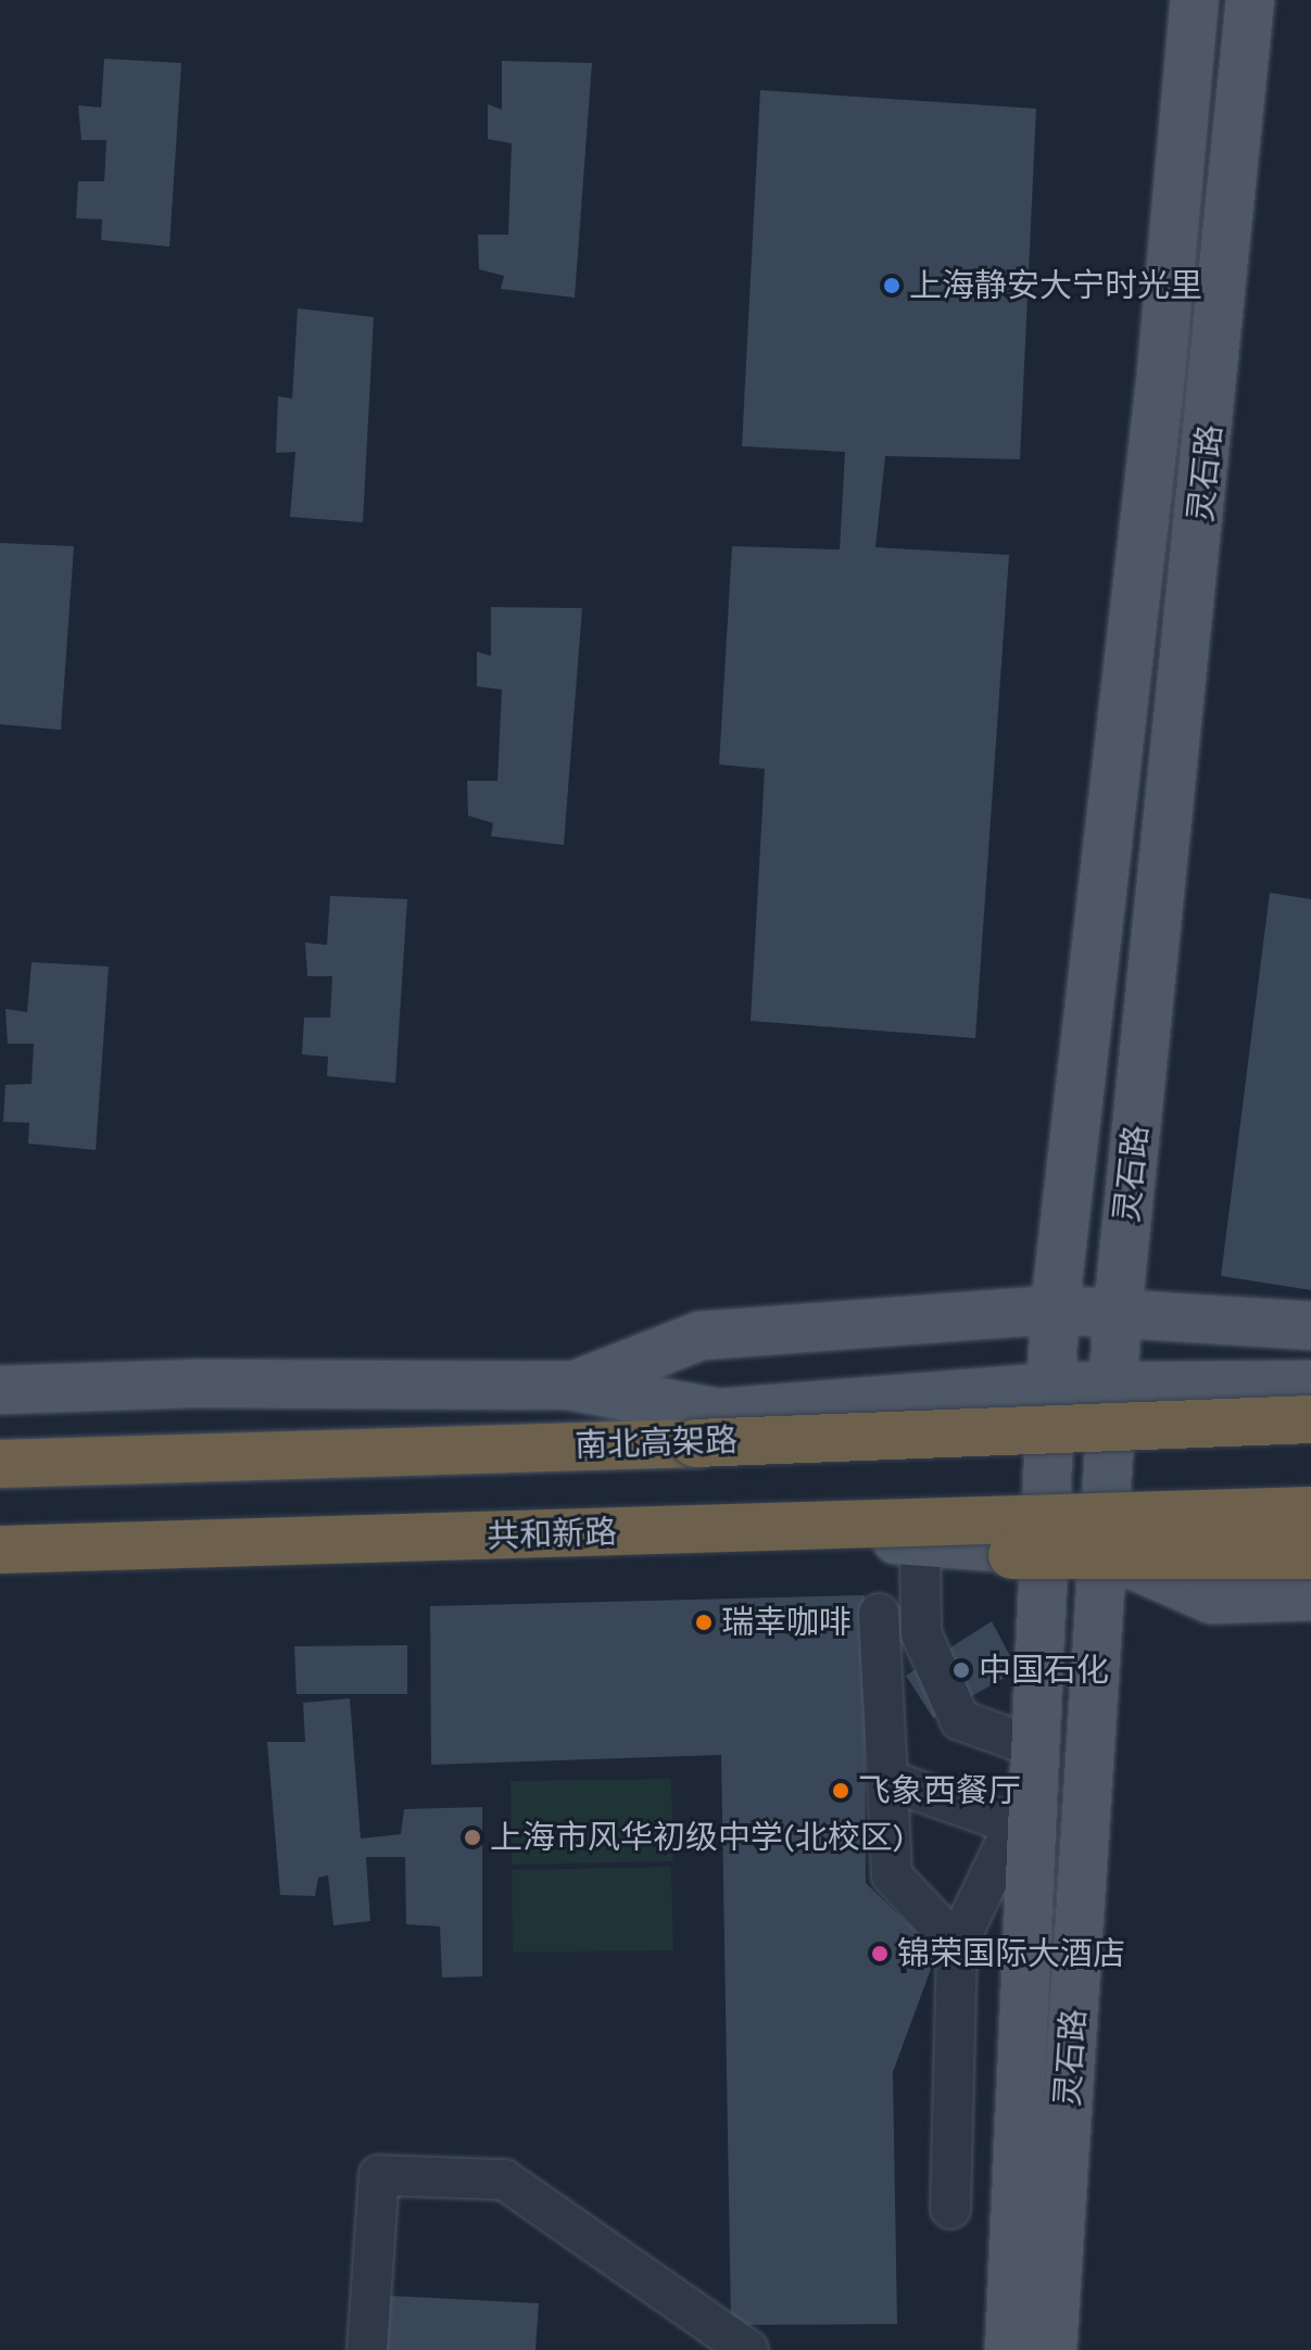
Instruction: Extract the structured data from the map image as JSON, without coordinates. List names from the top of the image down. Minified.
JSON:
{"streets":{"highway":["南北高架路"],"main road":["灵石路","共和新路"]},"crossings":[["灵石路","共和新路"]],"places":["上海静安大宁时光里","瑞幸咖啡","中国石化","飞象西餐厅","上海市风华初级中学(北校区)","锦荣国际大酒店"]}
